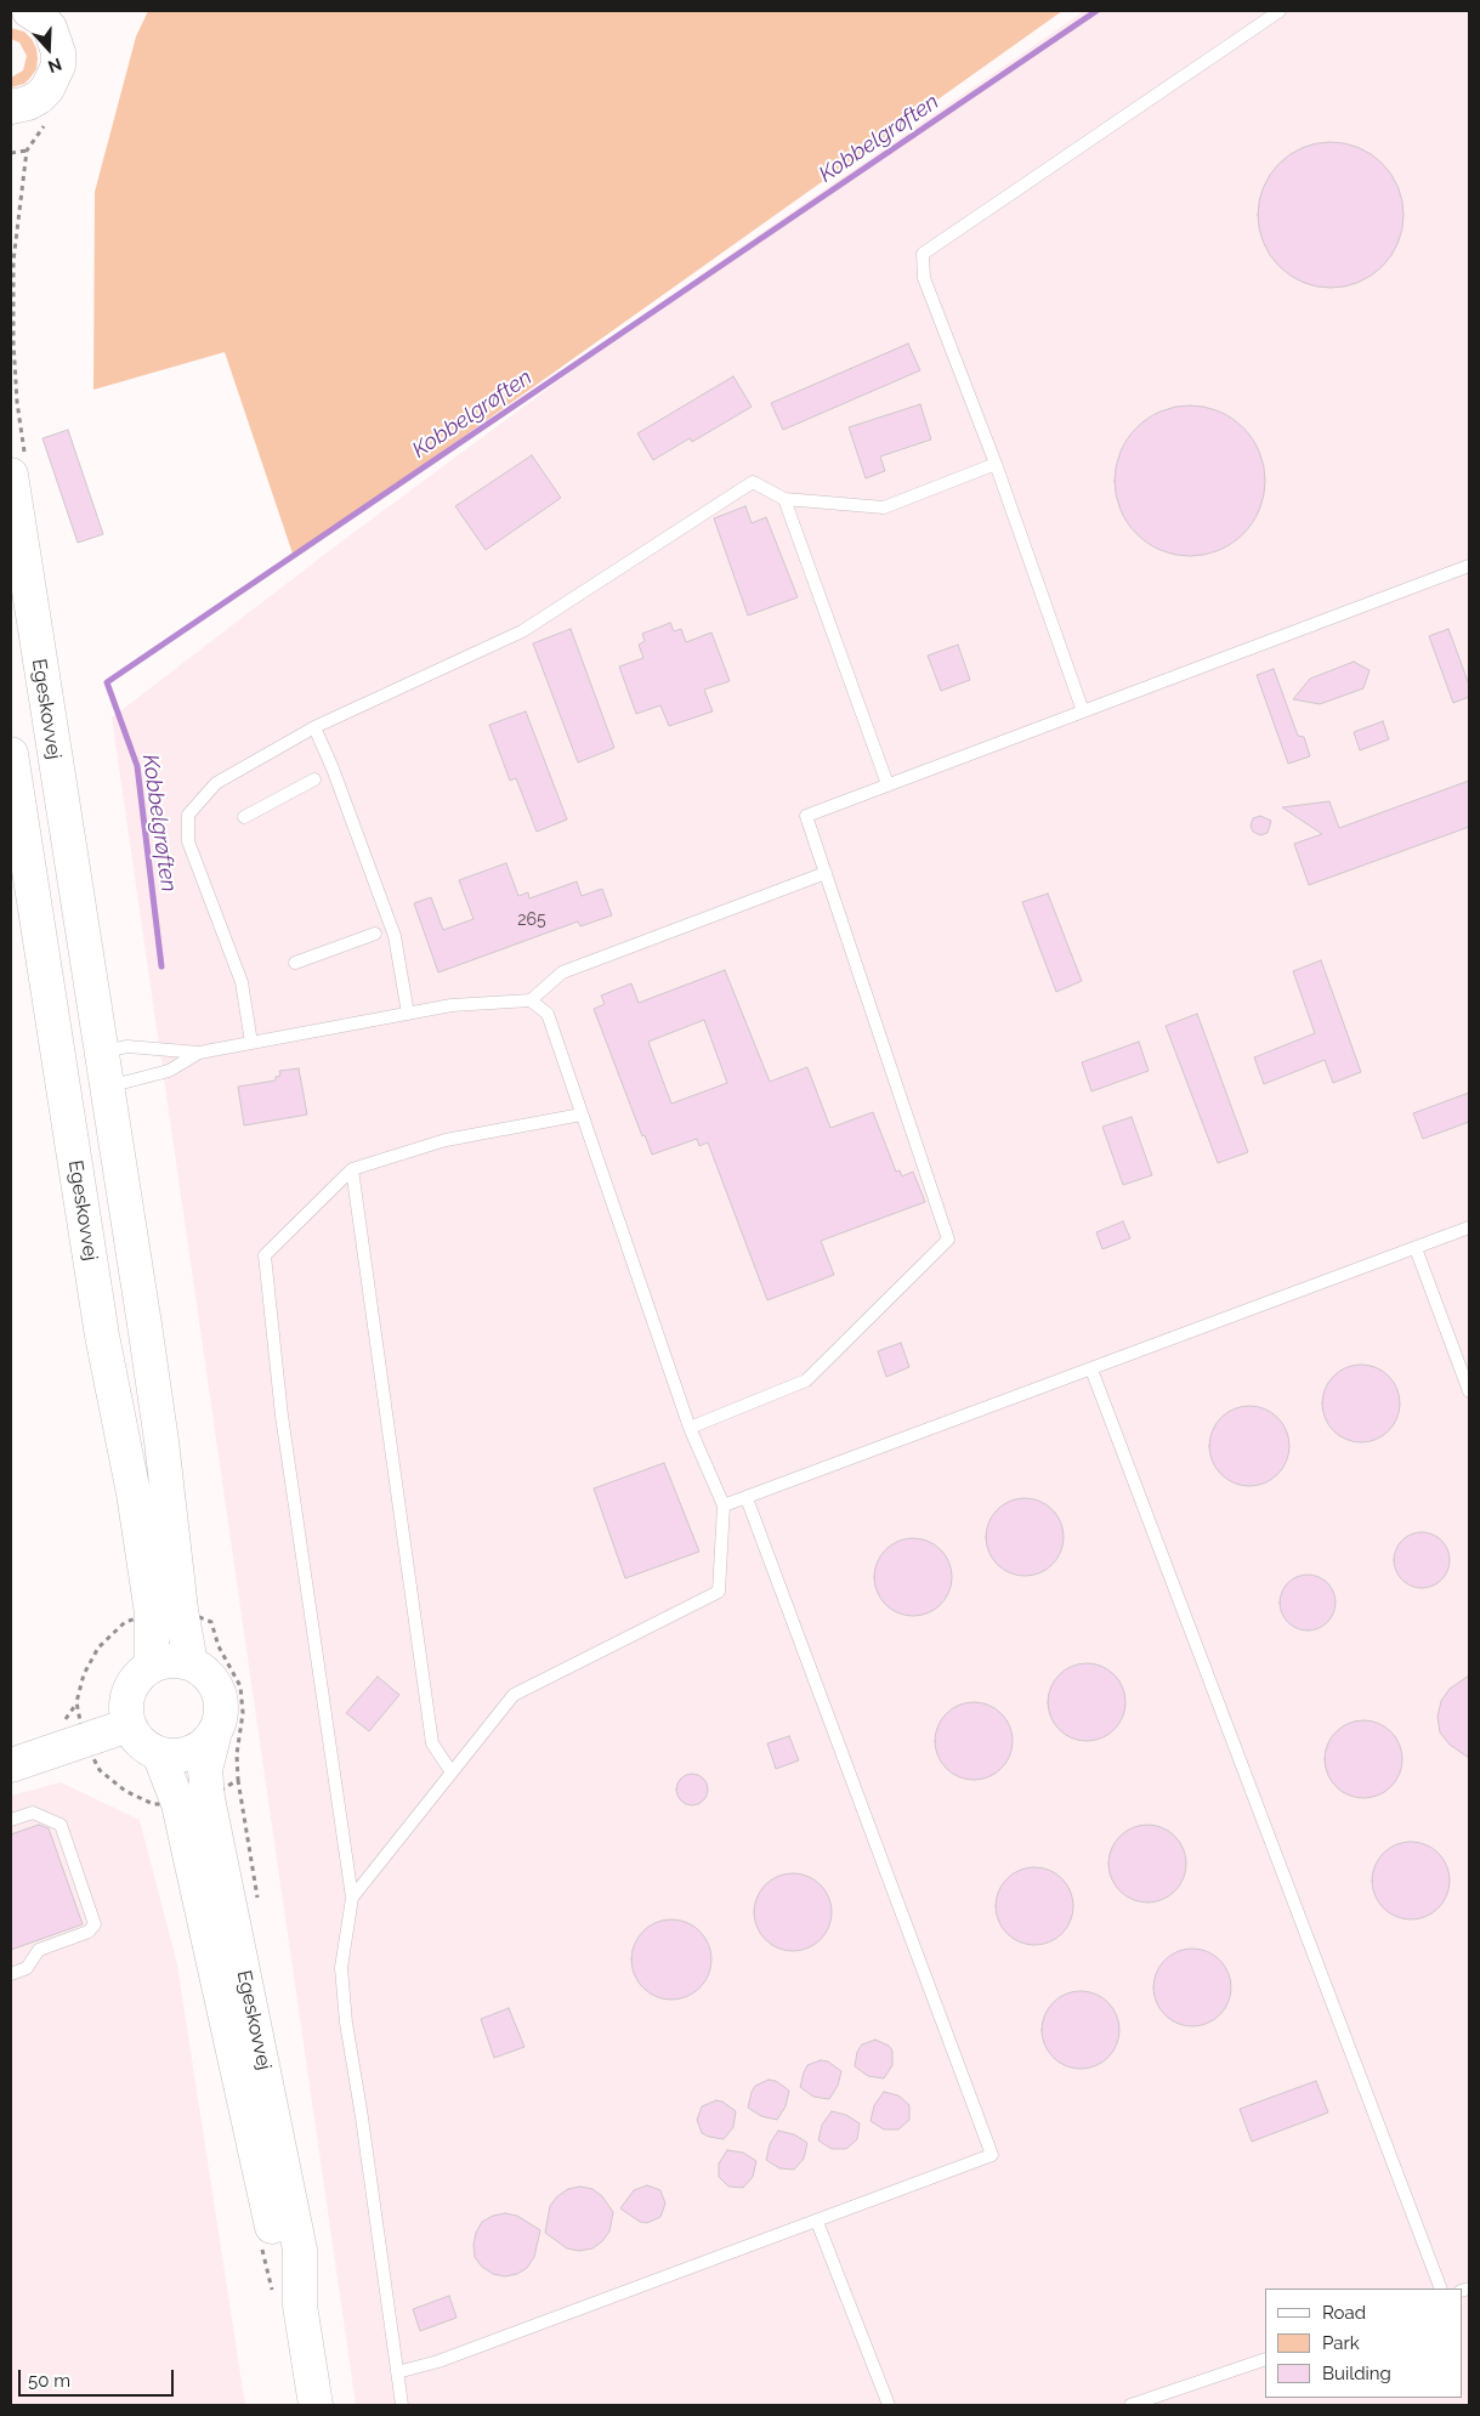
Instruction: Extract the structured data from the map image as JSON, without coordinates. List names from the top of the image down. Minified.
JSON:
{"streets":{"main road":["Egeskovvej"]},"water":["Kobbelgrøften"],"house_numbers":["265"],"legend":["Road","Park","Building"],"scale_bar":"50 m","north":"bottom"}
